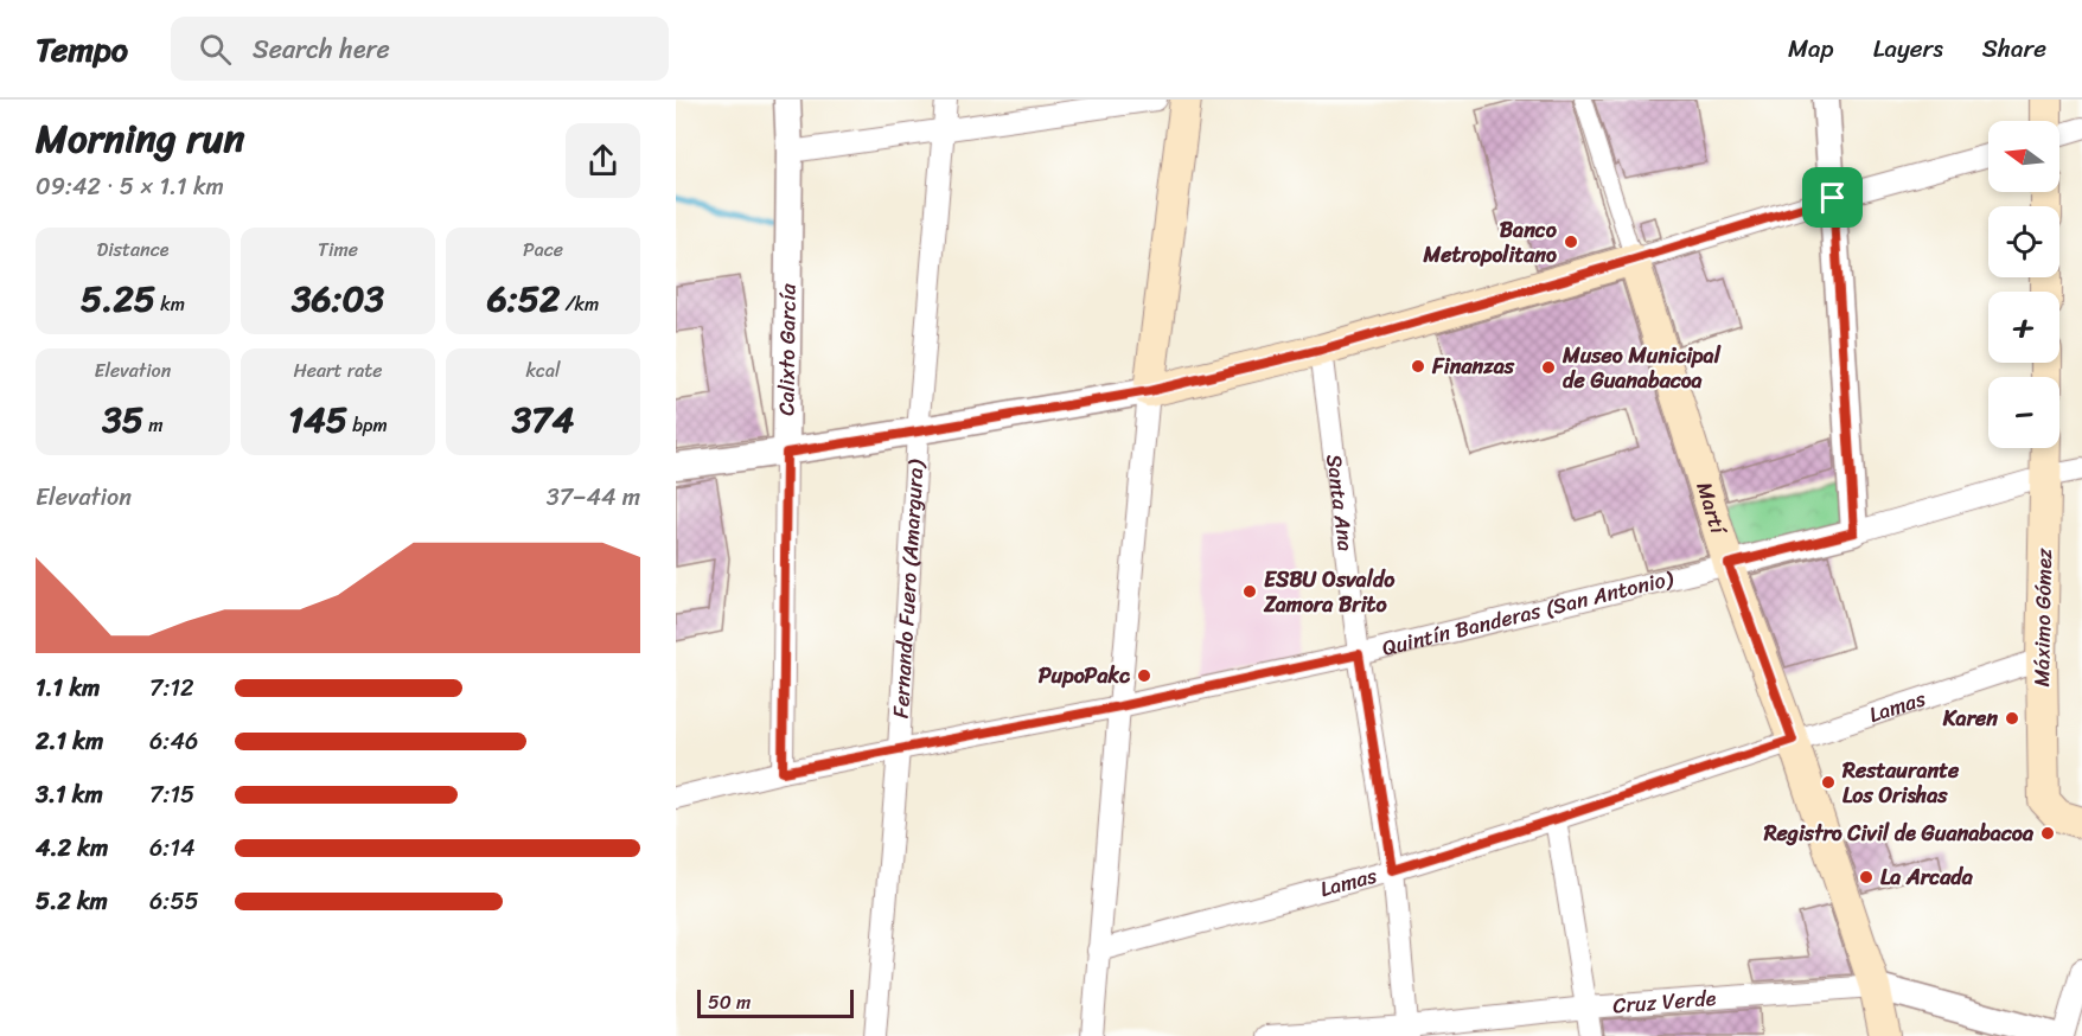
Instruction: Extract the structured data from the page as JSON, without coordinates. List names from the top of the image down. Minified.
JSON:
{"streets":{"main road":["Martí","Máximo Gómez"],"street":["Calixto García","Santa Ana","Fernando Fuero (Amargura)","Quintín Banderas (San Antonio)","Lamas","Cruz Verde"]},"crossings":[["Calixto García","Quintín Banderas (San Antonio)"],["Santa Ana","Quintín Banderas (San Antonio)"],["Santa Ana","Lamas"],["Santa Ana","Cruz Verde"],["Martí","Quintín Banderas (San Antonio)"],["Martí","Lamas"],["Martí","Cruz Verde"],["Fernando Fuero (Amargura)","Quintín Banderas (San Antonio)"],["Quintín Banderas (San Antonio)","Máximo Gómez"],["Máximo Gómez","Lamas"]],"places":["Banco Metropolitano","Finanzas","Museo Municipal de Guanabacoa","ESBU Osvaldo Zamora Brito","PupoPakc","Karen","Restaurante Los Orishas","Registro Civil de Guanabacoa","La Arcada"],"scale_bar":"50 m","north":"left","page":{"header":"Tempo","search":"Search here","nav":["Map","Layers","Share"],"heading":["Morning run","09:42 · 5 × 1.1 km"],"map_buttons":["+","−"],"stats":[["Distance","5.25 km"],["Time","36:03"],["Pace","6:52 /km"],["Elevation","35 m"],["Heart rate","145 bpm"],["kcal","374"]],"chart":["Elevation","37–44 m"],"list":[{"name":"1.1 km","note":"7:12"},{"name":"2.1 km","note":"6:46"},{"name":"3.1 km","note":"7:15"},{"name":"4.2 km","note":"6:14"},{"name":"5.2 km","note":"6:55"}],"scale":"50 m"}}
